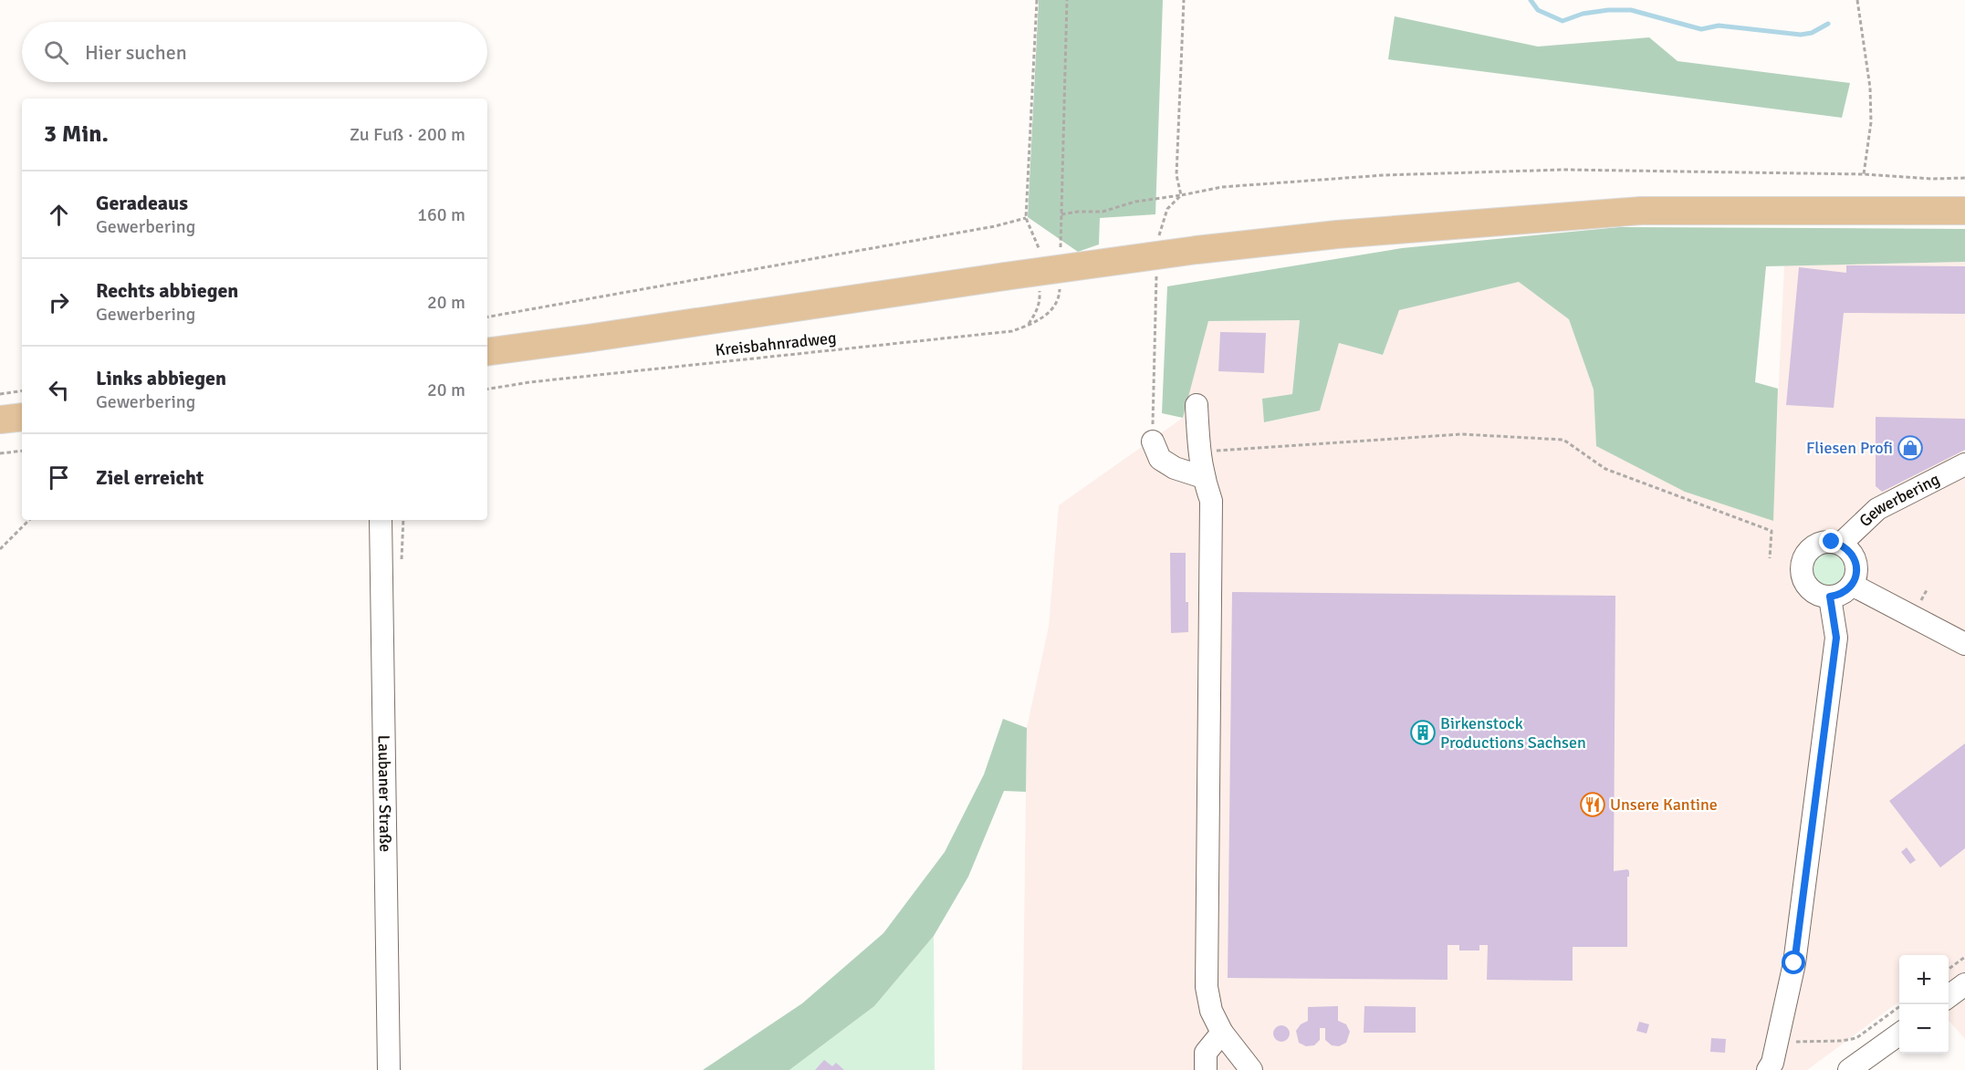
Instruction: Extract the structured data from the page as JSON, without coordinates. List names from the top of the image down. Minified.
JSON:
{"streets":{"street":["Gewerbering","Laubaner Straße"],"path":["Kreisbahnradweg"]},"places":{"shop":["Fliesen Profi"],"building":["Birkenstock Productions Sachsen"],"restaurant":["Unsere Kantine"]},"page":{"search":"Hier suchen","heading":["3 Min.","Zu Fuß · 200 m"],"list":[["Geradeaus","Gewerbering","160 m"],["Rechts abbiegen","Gewerbering","20 m"],["Links abbiegen","Gewerbering","20 m"],"Ziel erreicht"],"map_buttons":["+","−"]}}
